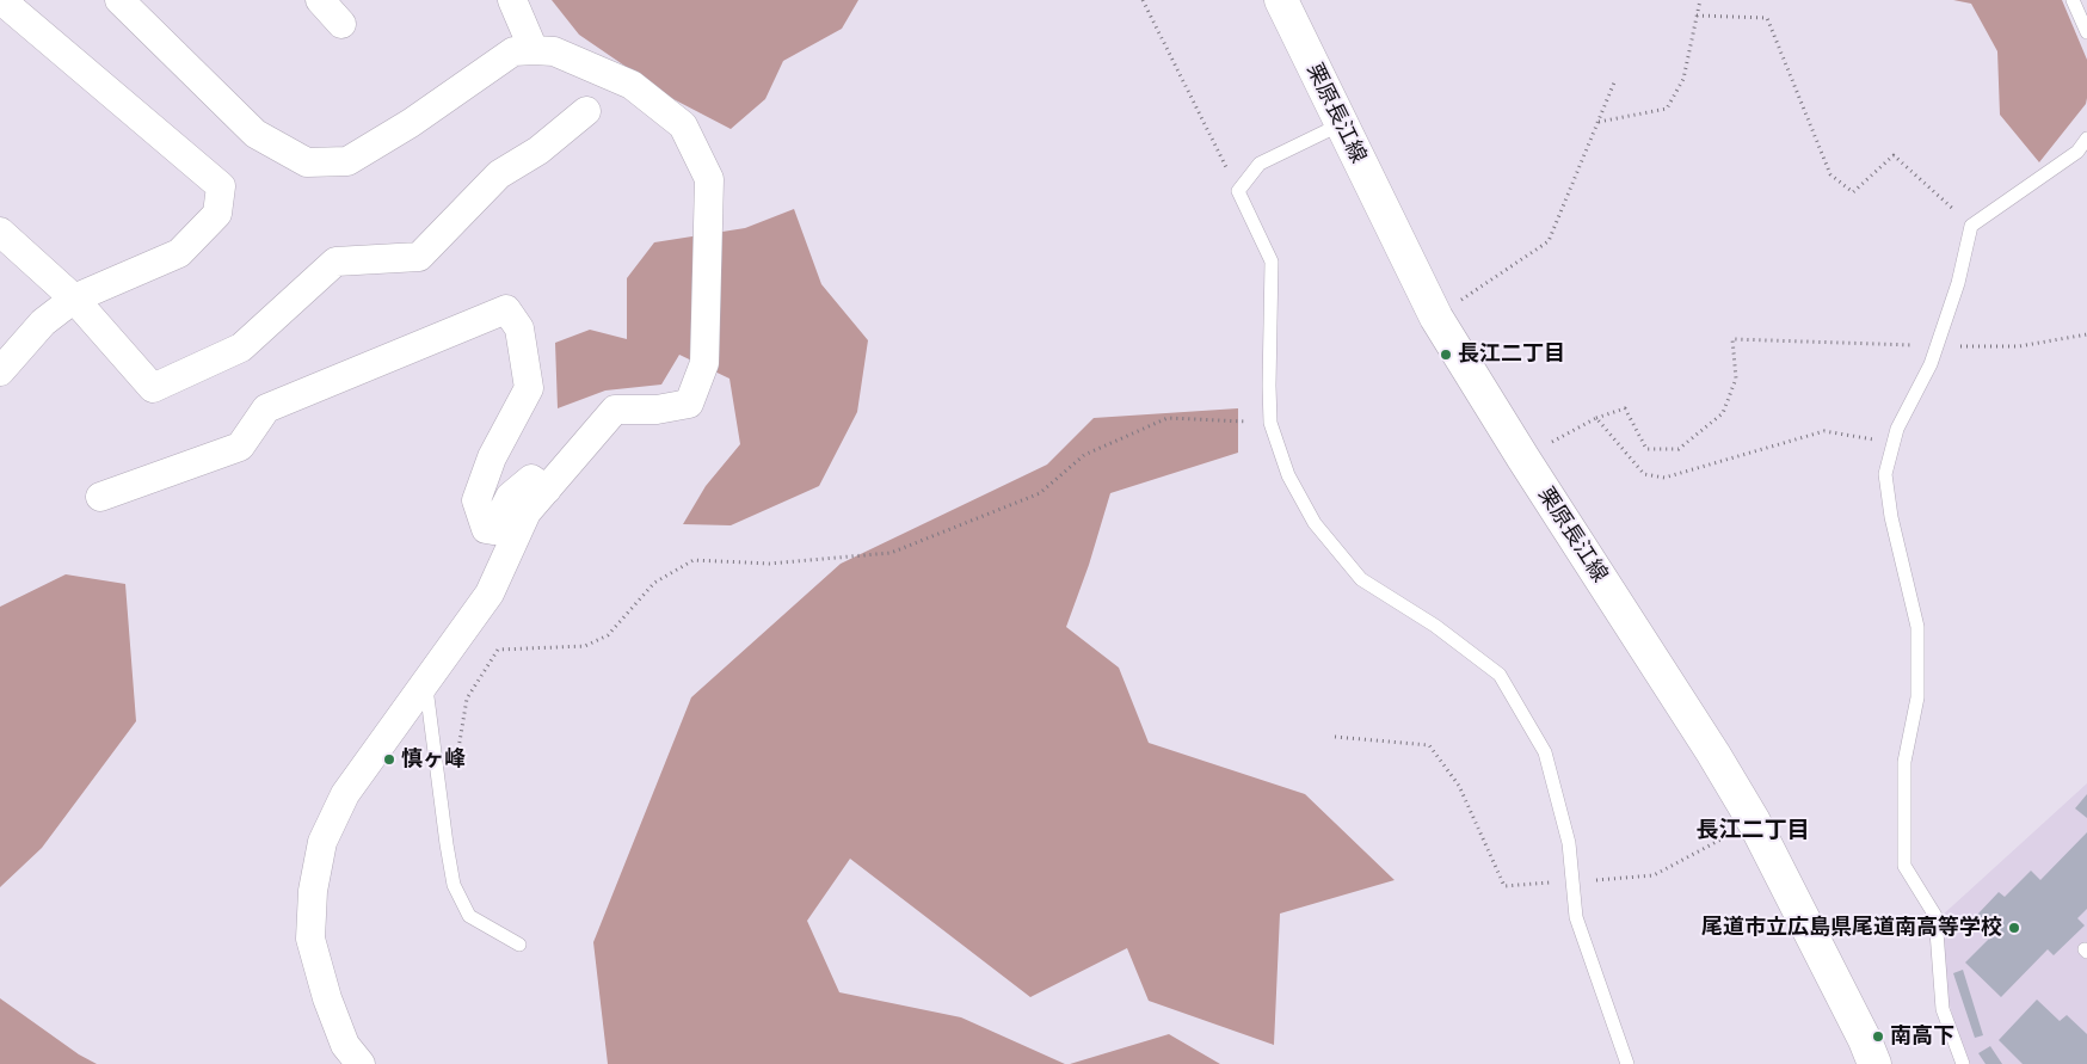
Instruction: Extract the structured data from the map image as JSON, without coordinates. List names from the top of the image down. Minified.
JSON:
{"streets":{"main road":["栗原長江線"]},"districts":["長江二丁目"],"places":["長江二丁目","慎ヶ峰","尾道市立広島県尾道南高等学校","南高下"]}
